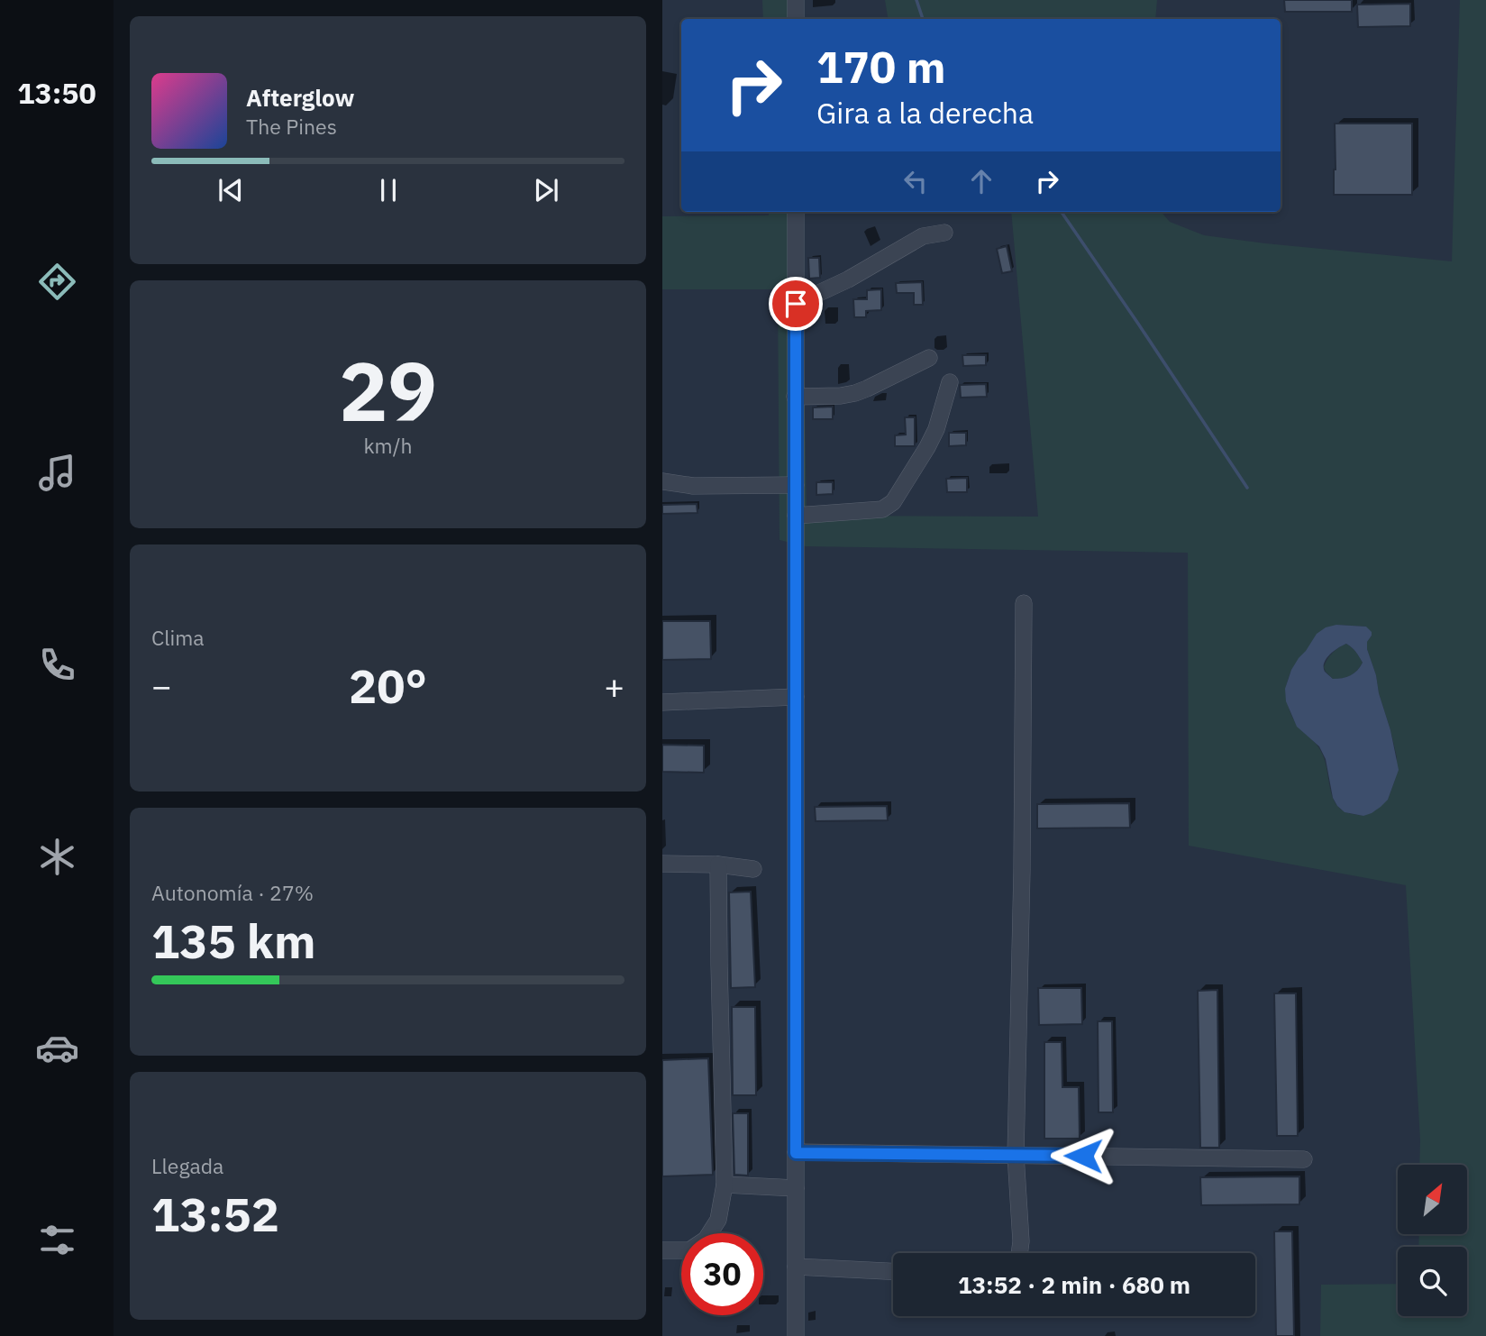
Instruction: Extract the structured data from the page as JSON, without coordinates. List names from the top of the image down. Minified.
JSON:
{"north":"top right","page":{"tabs":"13:50","turn":["170 m","Gira a la derecha"],"song":["Afterglow","The Pines"],"tile":[["29","km/h"],"Clima",["Autonomía · 27%","135 km"],["Llegada","13:52"]],"heat":["−","20°","+"],"limit":"30","trip":"13:52 · 2 min · 680 m"}}
